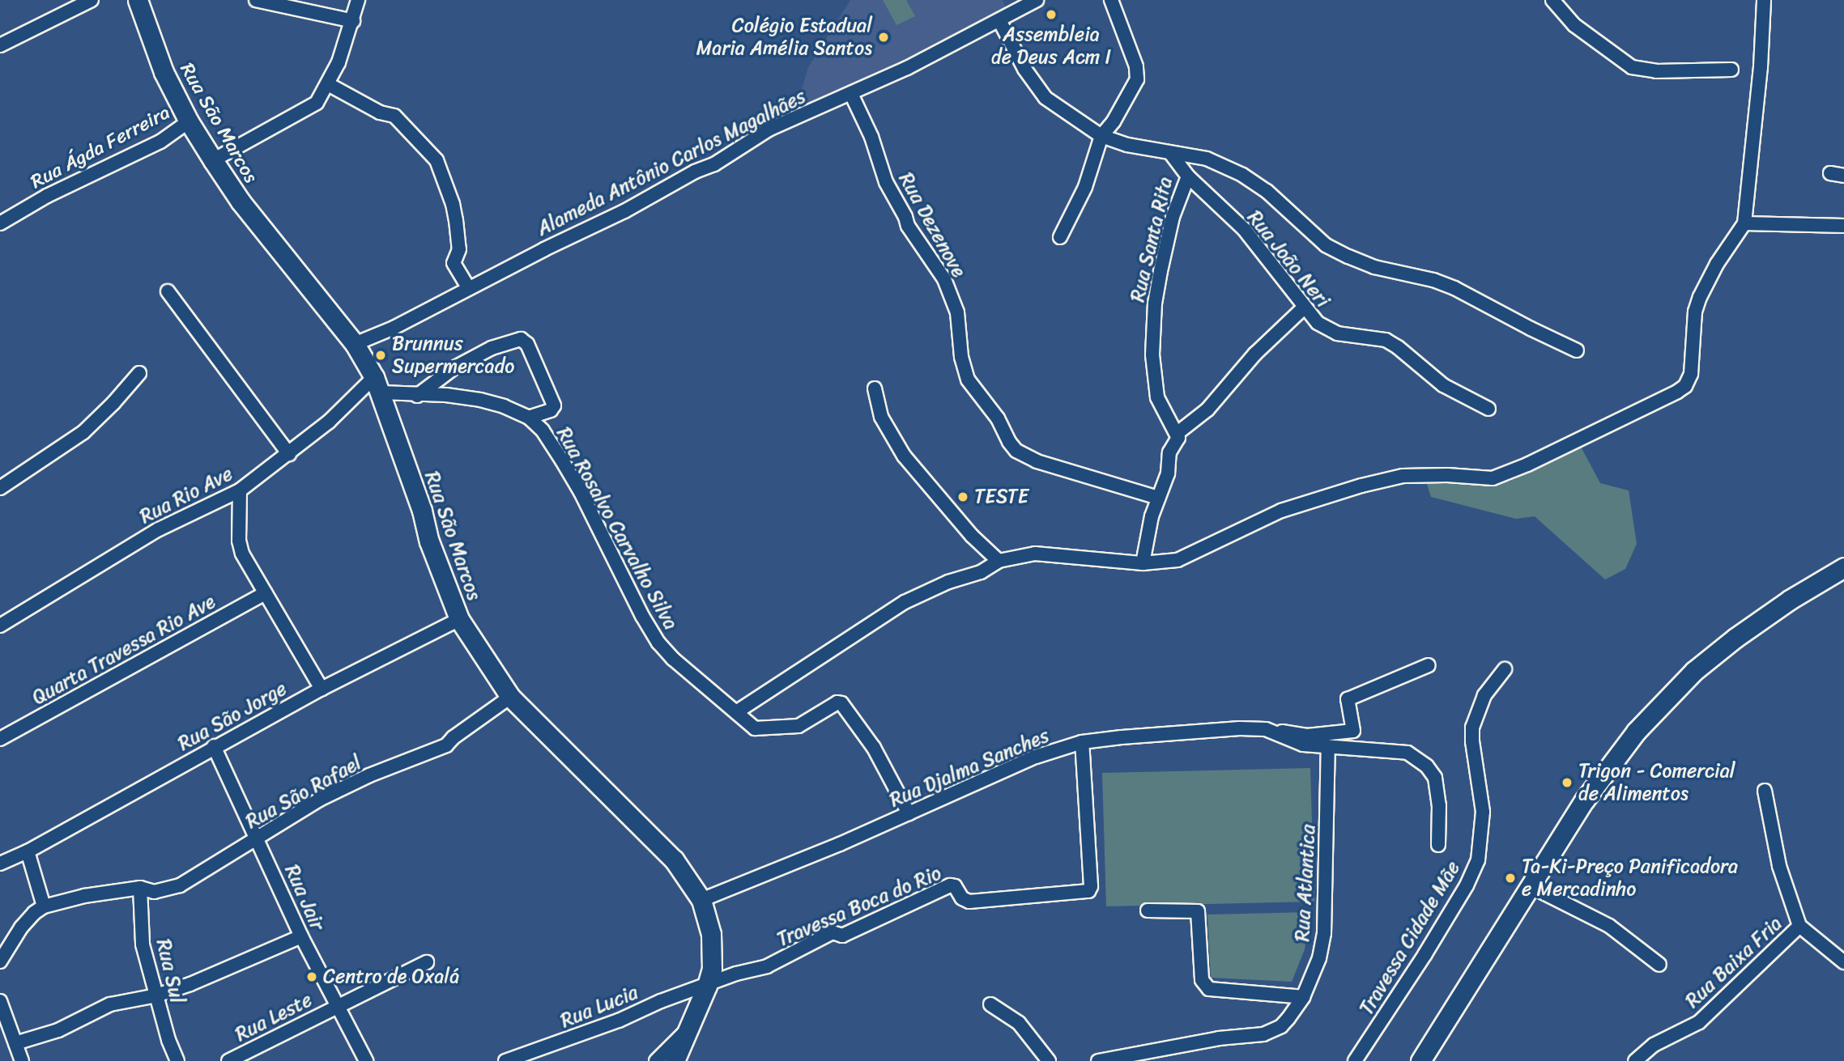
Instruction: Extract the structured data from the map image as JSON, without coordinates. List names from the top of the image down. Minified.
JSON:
{"streets":{"main road":["Rua São Marcos"],"street":["Rua Ágda Ferreira","Alameda Antônio Carlos Magalhães","Rua Dezenove","Rua Santa Rita","Rua João Neri","Rua Rio Ave","Rua Rosalvo Carvalho Silva","Quarta Travessa Rio Ave","Rua São Jorge","Rua Djalma Sanches","Rua São Rafael","Rua Atlantica","Rua Jair","Travessa Boca do Rio","Travessa Cidade Mãe","Rua Baixa Fria","Rua Sul","Rua Lucia","Rua Leste"]},"crossings":[["Rua São Marcos","Rua Ágda Ferreira"],["Rua São Marcos","Alameda Antônio Carlos Magalhães"],["Rua São Marcos","Rua Rio Ave"],["Rua São Marcos","Rua Rosalvo Carvalho Silva"],["Rua São Marcos","Rua São Jorge"],["Rua São Marcos","Rua Djalma Sanches"],["Rua São Marcos","Rua São Rafael"],["Rua São Marcos","Travessa Boca do Rio"],["Rua São Marcos","Rua Lucia"],["Alameda Antônio Carlos Magalhães","Rua Dezenove"],["Rua Santa Rita","Rua João Neri"],["Rua Rio Ave","Rua Rosalvo Carvalho Silva"],["Rua Rosalvo Carvalho Silva","Rua Djalma Sanches"],["Rua São Jorge","Rua Jair"],["Rua Djalma Sanches","Rua Atlantica"],["Rua Djalma Sanches","Travessa Boca do Rio"],["Rua São Rafael","Rua Jair"],["Rua São Rafael","Rua Sul"],["Rua Jair","Rua Leste"],["Travessa Boca do Rio","Rua Lucia"]],"places":["Assembleia de Deus Acm I","Colégio Estadual Maria Amélia Santos","Brunnus Supermercado","TESTE","Trigon - Comercial de Alimentos","Ta-Ki-Preço Panificadora e Mercadinho","Centro de Oxalá"]}
